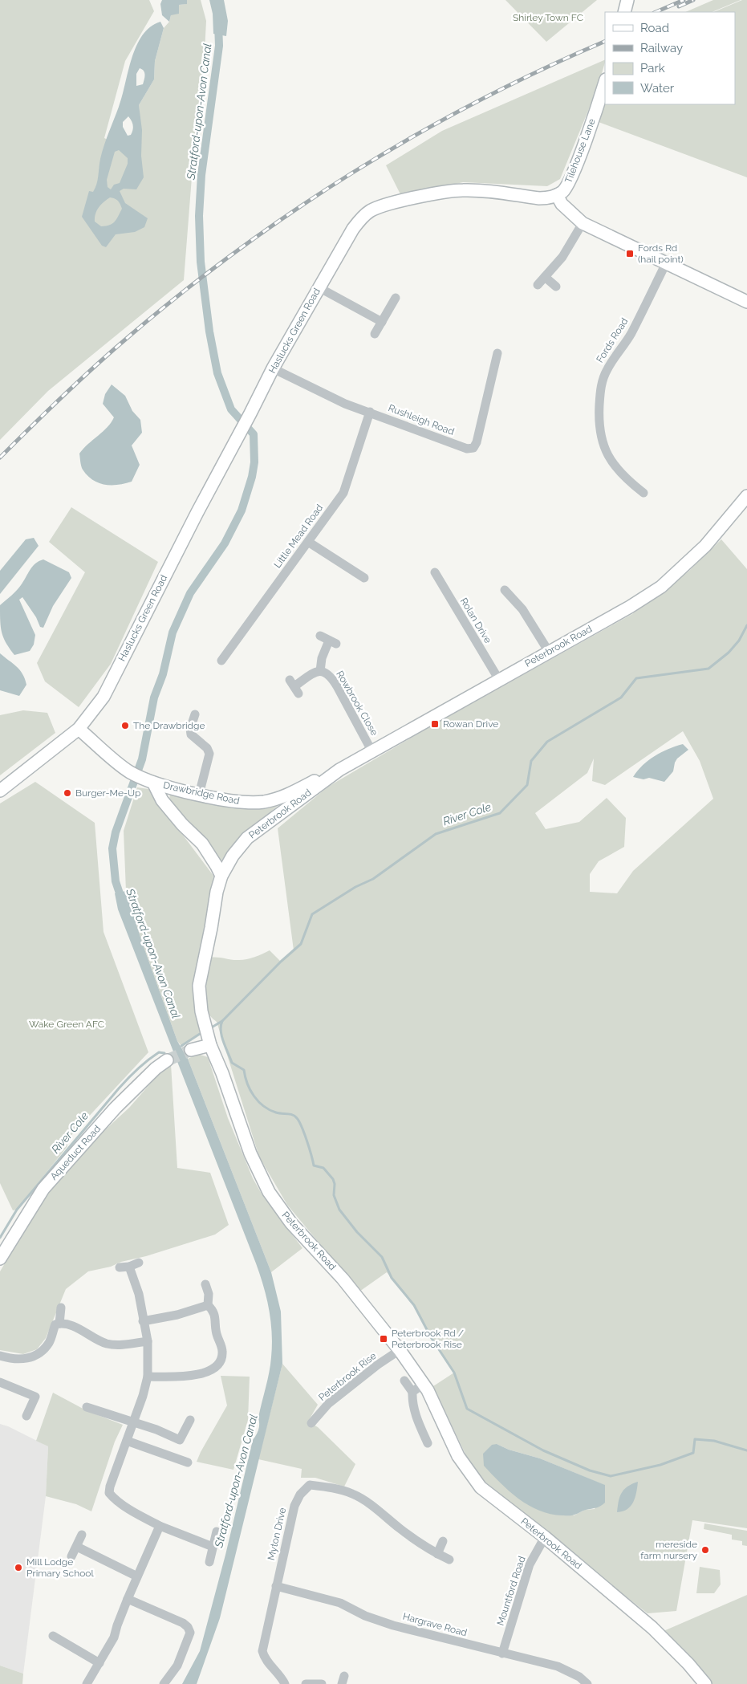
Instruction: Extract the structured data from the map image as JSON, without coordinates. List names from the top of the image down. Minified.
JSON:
{"streets":{"street":["Tilehouse Lane","Haslucks Green Road","Fords Road","Rushleigh Road","Little Mead Road","Rolan Drive","Peterbrook Road","Rowbrook Close","Drawbridge Road","Aqueduct Road","Peterbrook Rise","Myton Drive","Mountford Road","Hargrave Road"]},"crossings":[["Tilehouse Lane","Haslucks Green Road"],["Haslucks Green Road","Rushleigh Road"],["Haslucks Green Road","Drawbridge Road"],["Rushleigh Road","Little Mead Road"],["Rolan Drive","Peterbrook Road"],["Peterbrook Road","Rowbrook Close"],["Peterbrook Road","Drawbridge Road"],["Peterbrook Road","Peterbrook Rise"],["Peterbrook Road","Mountford Road"],["Myton Drive","Hargrave Road"],["Mountford Road","Hargrave Road"]],"water":["Stratford-upon-Avon Canal","River Cole"],"parks":["Shirley Town FC","Wake Green AFC"],"places":{"transit":["Fords Rd (hail point)","Rowan Drive","Peterbrook Rd / Peterbrook Rise"],"other":["The Drawbridge","Burger-Me-Up","mereside farm nursery","Mill Lodge Primary School"]},"legend":["Road","Railway","Park","Water"]}
